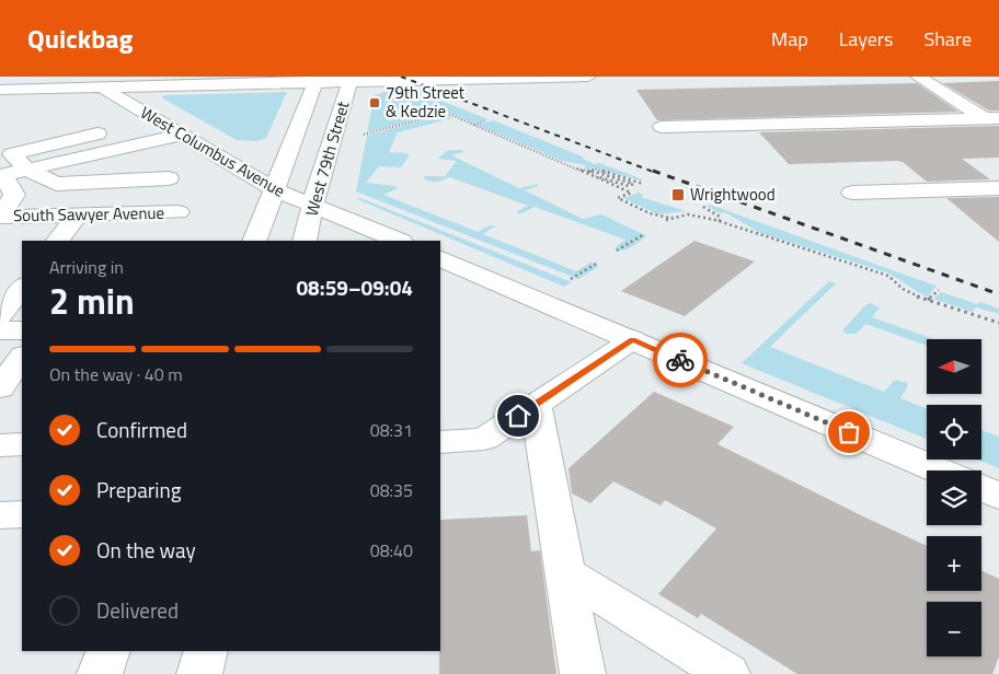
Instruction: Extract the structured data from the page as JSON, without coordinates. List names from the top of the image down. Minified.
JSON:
{"streets":{"main road":["West Columbus Avenue","West 79th Street","South Sawyer Avenue"]},"crossings":[["West Columbus Avenue","West 79th Street"]],"places":{"transit":["79th Street & Kedzie","Wrightwood"]},"north":"left","page":{"header":"Quickbag","nav":["Map","Layers","Share"],"heading":["2 min","Arriving in","08:59–09:04"],"bar":"On the way · 40 m","map_buttons":["+","−"],"list":[["Confirmed","08:31"],["Preparing","08:35"],["On the way","08:40"],"Delivered"]}}
